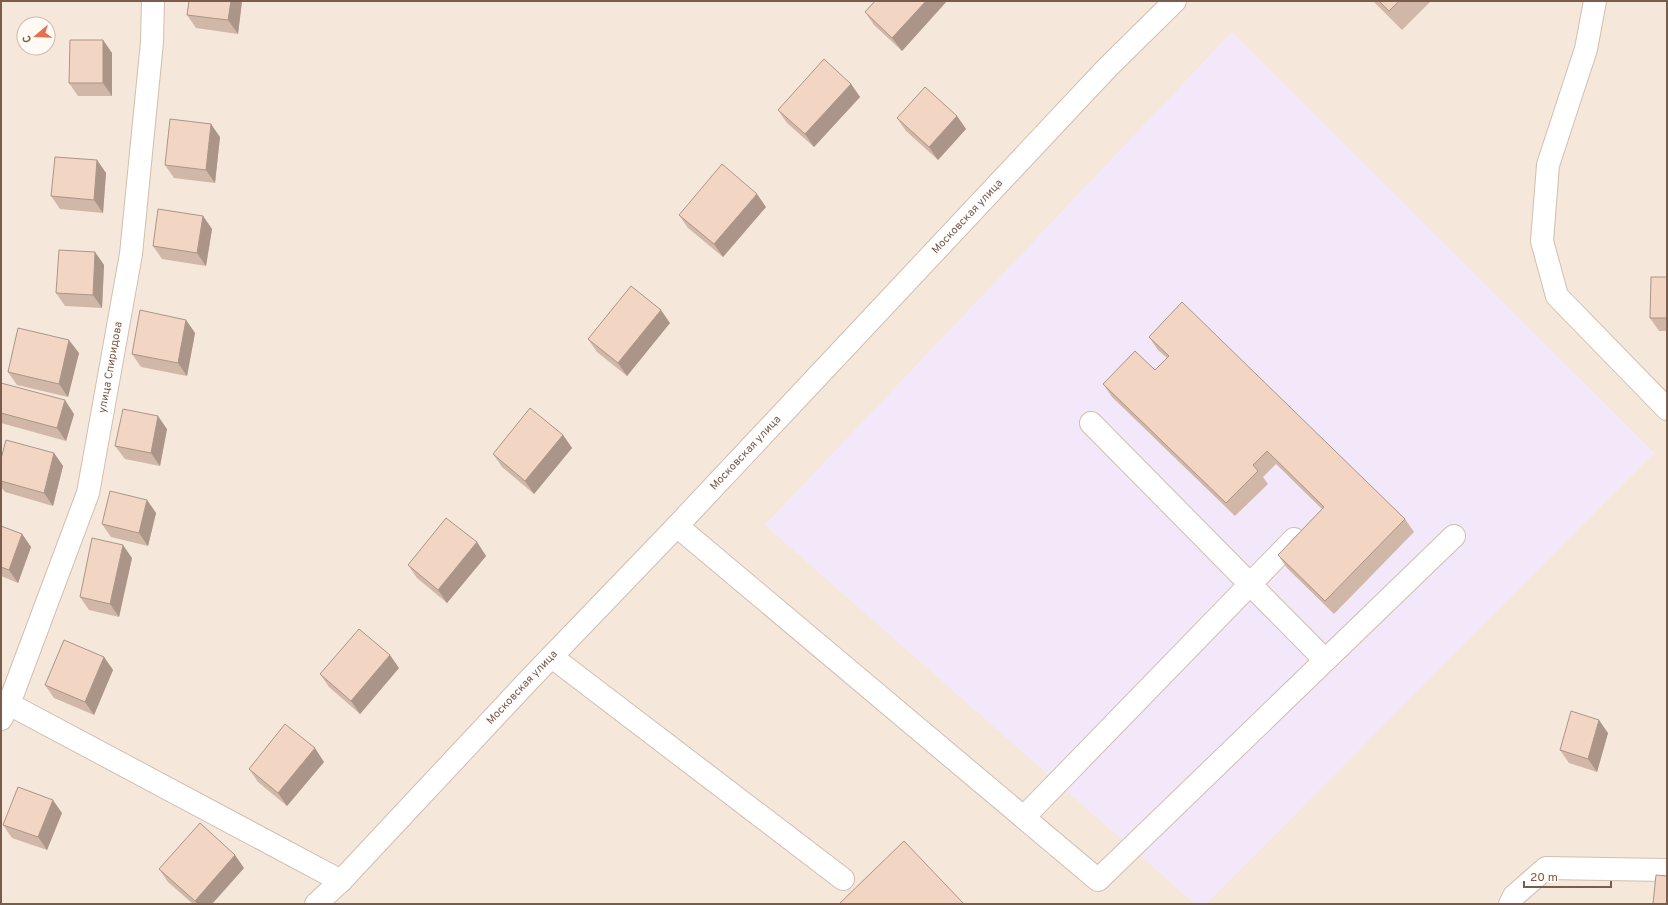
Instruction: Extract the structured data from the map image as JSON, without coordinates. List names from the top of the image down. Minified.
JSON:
{"streets":{"street":["Московская улица","улица Спиридова"]},"scale_bar":"20 m","north":"left"}
